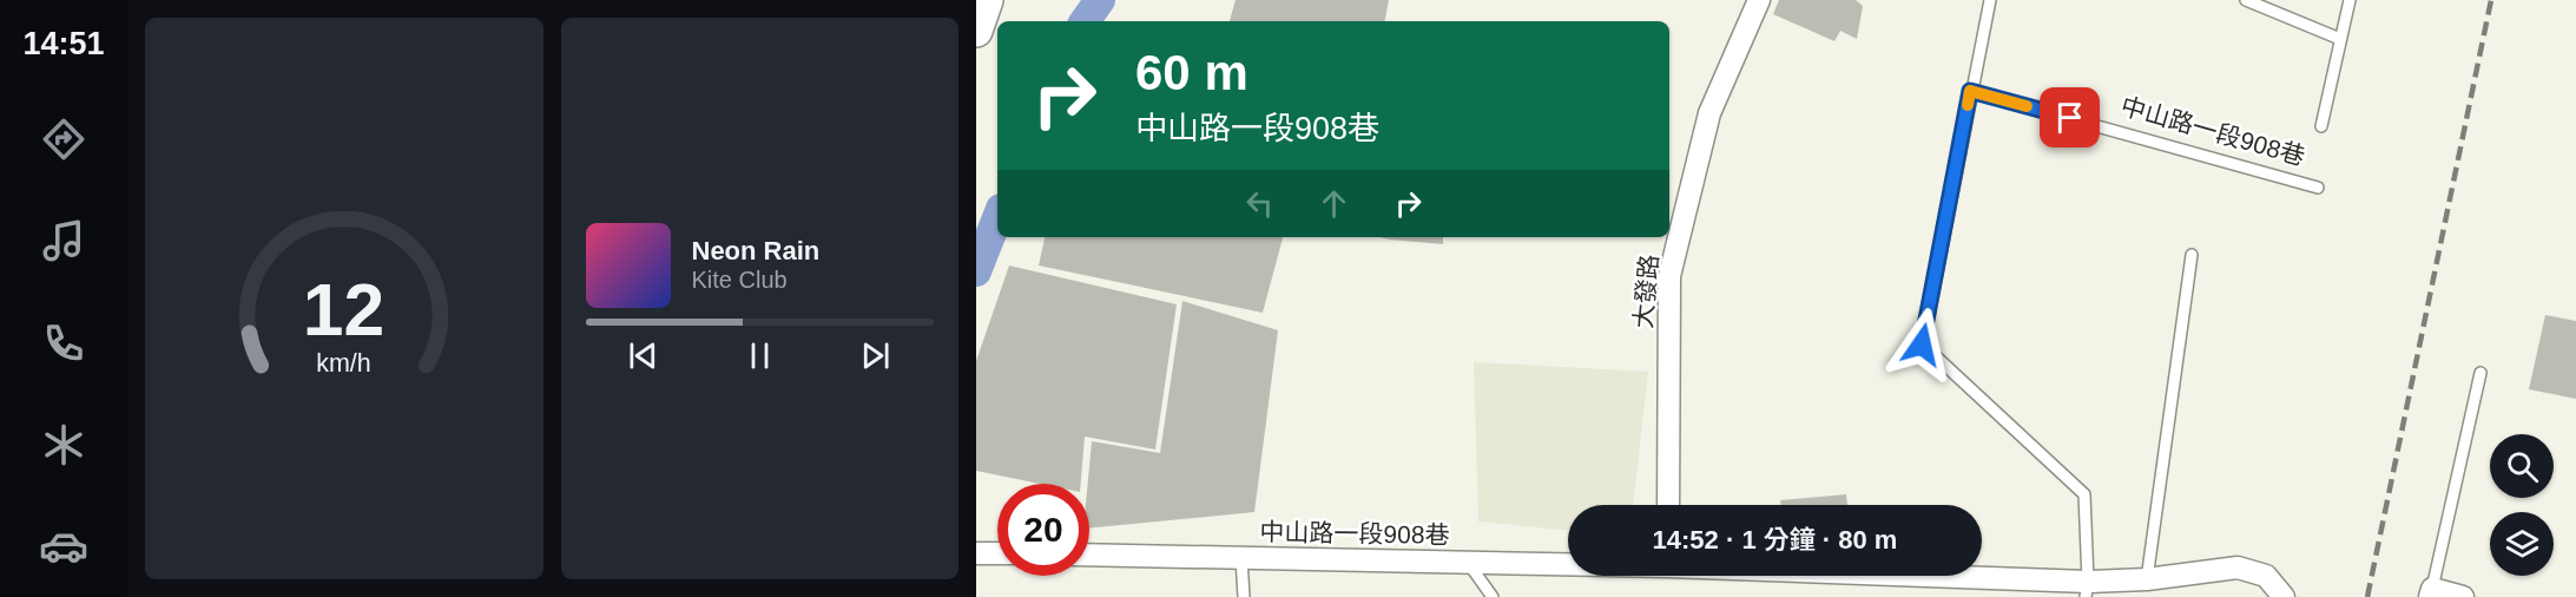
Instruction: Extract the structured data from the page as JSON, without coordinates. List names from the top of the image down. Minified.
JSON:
{"streets":{"street":["中山路一段908巷","大發路"]},"page":{"tabs":"14:51","turn":["60 m","中山路一段908巷"],"song":["Neon Rain","Kite Club"],"limit":"20","trip":"14:52 · 1 分鐘 · 80 m","gauge":["12","km/h"]}}
